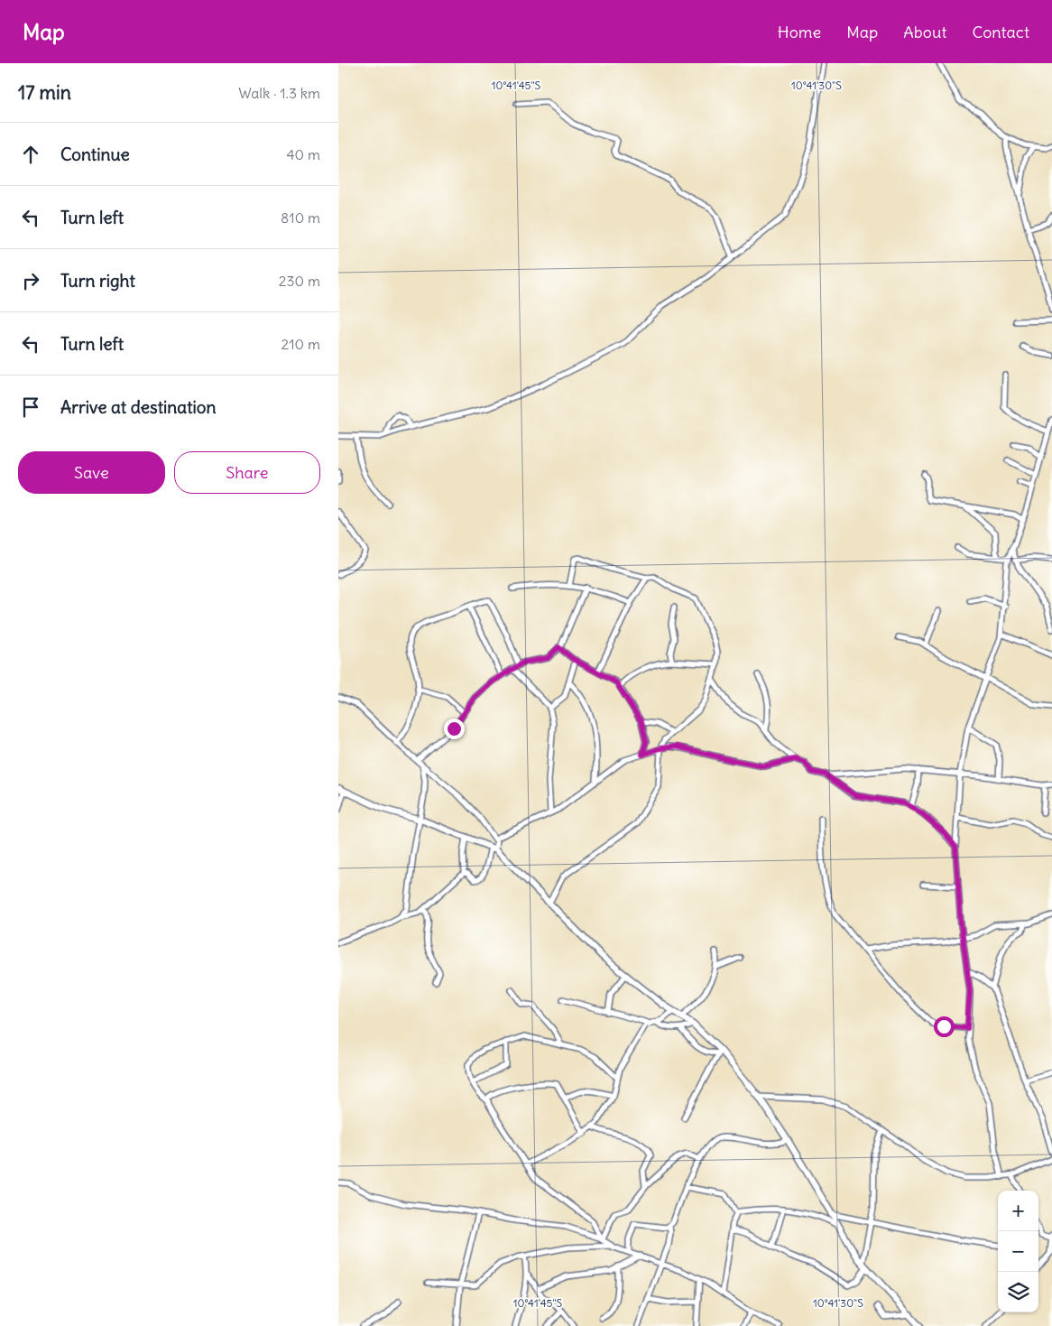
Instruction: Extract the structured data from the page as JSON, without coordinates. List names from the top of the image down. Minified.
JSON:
{"page":{"header":"Map","nav":["Home","Map","About","Contact"],"heading":["17 min","Walk · 1.3 km"],"list":[["Continue","40 m"],["Turn left","810 m"],["Turn right","230 m"],["Turn left","210 m"],"Arrive at destination"],"buttons":["Save","Share"],"map_buttons":["+","−"]},"coordinates":["10°41'45\"S","10°41'30\"S"]}
